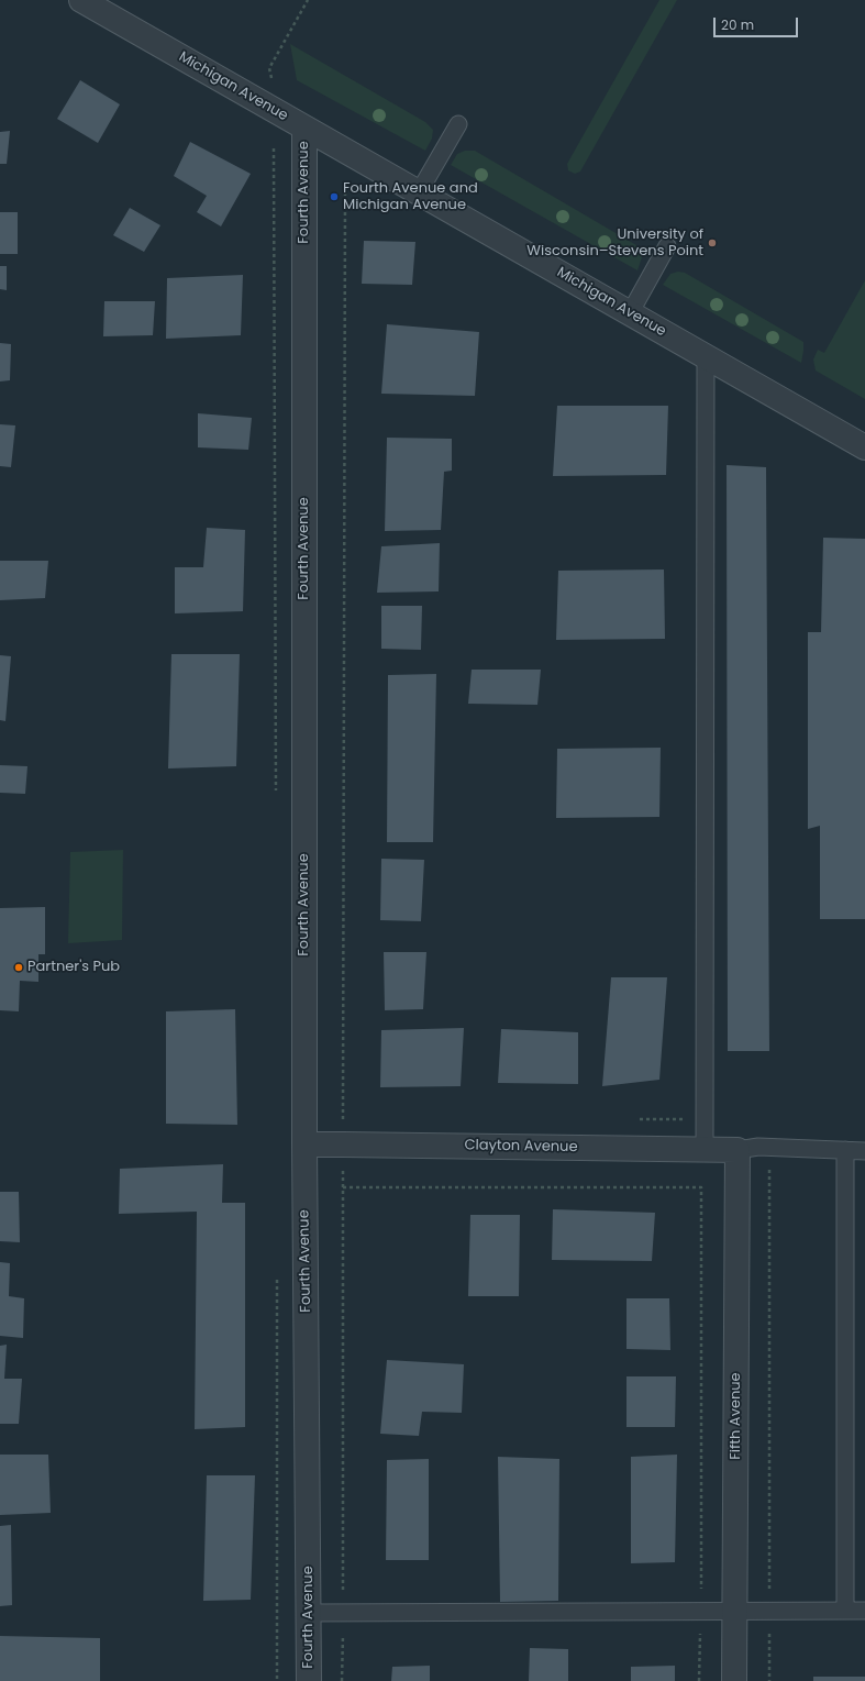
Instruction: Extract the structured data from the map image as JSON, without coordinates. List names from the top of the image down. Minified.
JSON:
{"streets":{"street":["Michigan Avenue","Fourth Avenue","Clayton Avenue","Fifth Avenue"]},"crossings":[["Michigan Avenue","Fourth Avenue"],["Fourth Avenue","Clayton Avenue"],["Clayton Avenue","Fifth Avenue"]],"places":["Fourth Avenue and Michigan Avenue","University of Wisconsin–Stevens Point","Partner's Pub"],"scale_bar":"20 m"}
